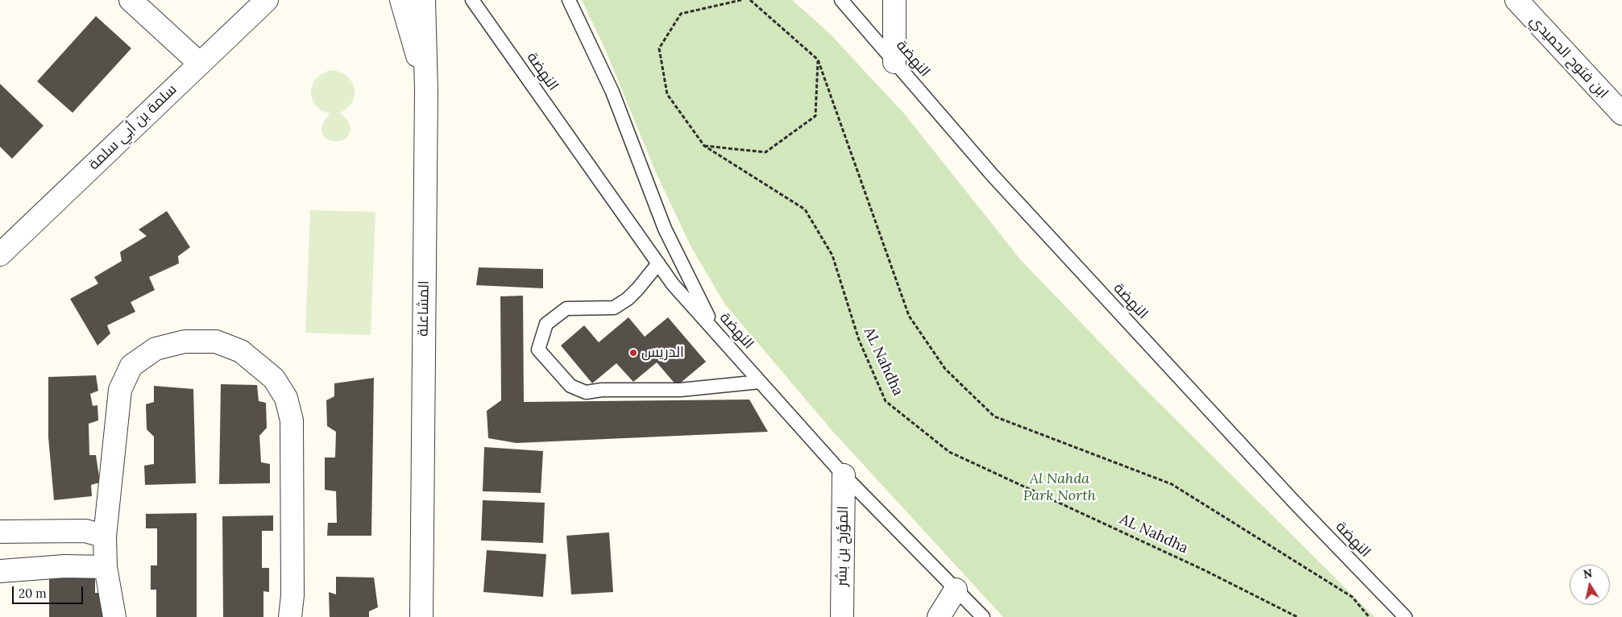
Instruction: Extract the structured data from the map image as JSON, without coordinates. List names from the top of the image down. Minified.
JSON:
{"streets":{"street":["ابن فتوح الحميدي","سلمة بن أبي سلمة","المشاعلة","المؤرخ بن بشر"],"lane":["النهضة"],"path":["AL Nahdha"]},"crossings":[["النهضة","المؤرخ بن بشر"]],"parks":["Al Nahda Park North"],"places":["الدريس"],"scale_bar":"20 m","north":"top"}
